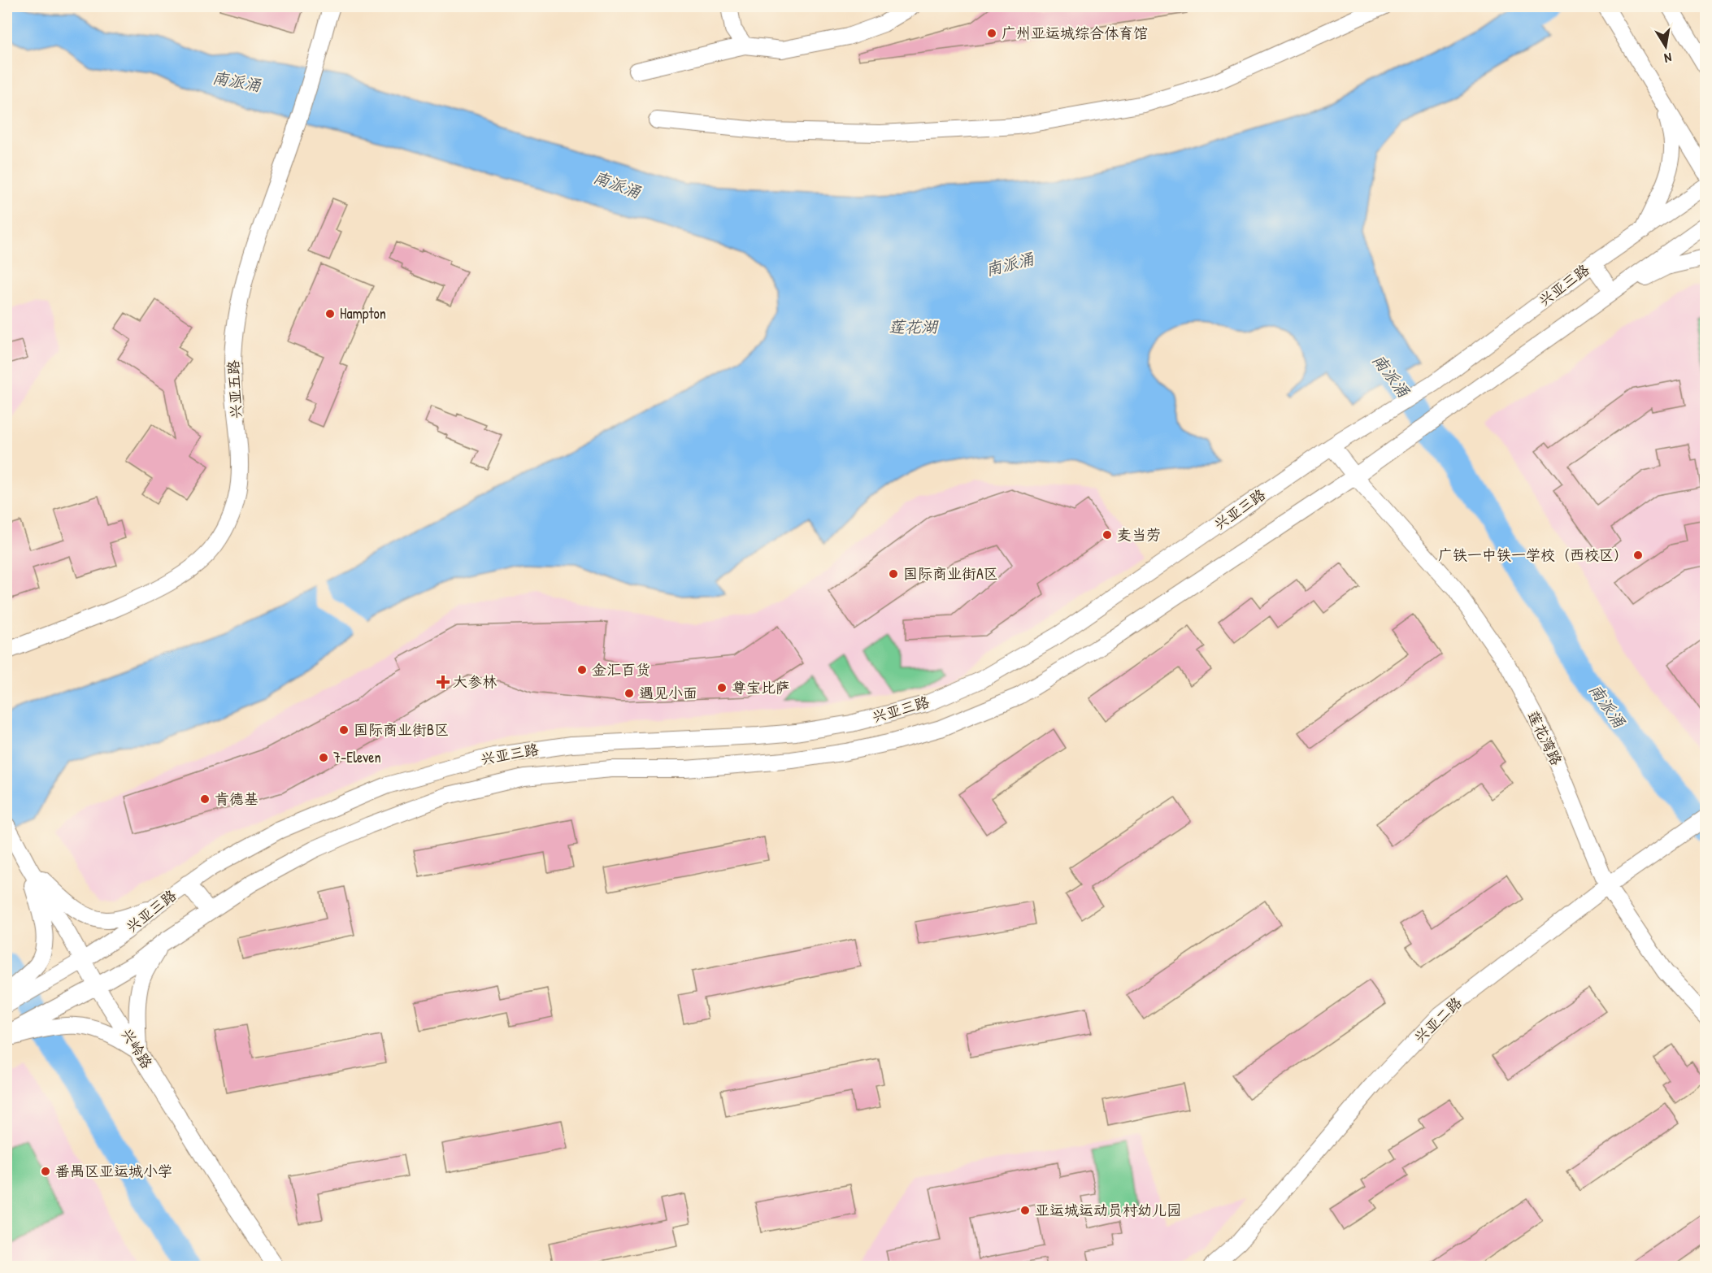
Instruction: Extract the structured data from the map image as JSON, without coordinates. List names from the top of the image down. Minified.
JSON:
{"streets":{"street":["兴亚三路","兴亚五路","莲花湾路","兴亚二路","兴岭路"]},"crossings":[["兴亚三路","莲花湾路"],["兴亚三路","兴岭路"],["莲花湾路","兴亚二路"]],"water":["南派涌","莲花湖"],"places":{"other":["广州亚运城综合体育馆","Hampton","麦当劳","广铁一中铁一学校（西校区）","国际商业街A区","金汇百货","尊宝比萨","遇见小面","国际商业街B区","7-Eleven","肯德基","番禺区亚运城小学","亚运城运动员村幼儿园"],"health":["大参林"]},"north":"bottom"}
